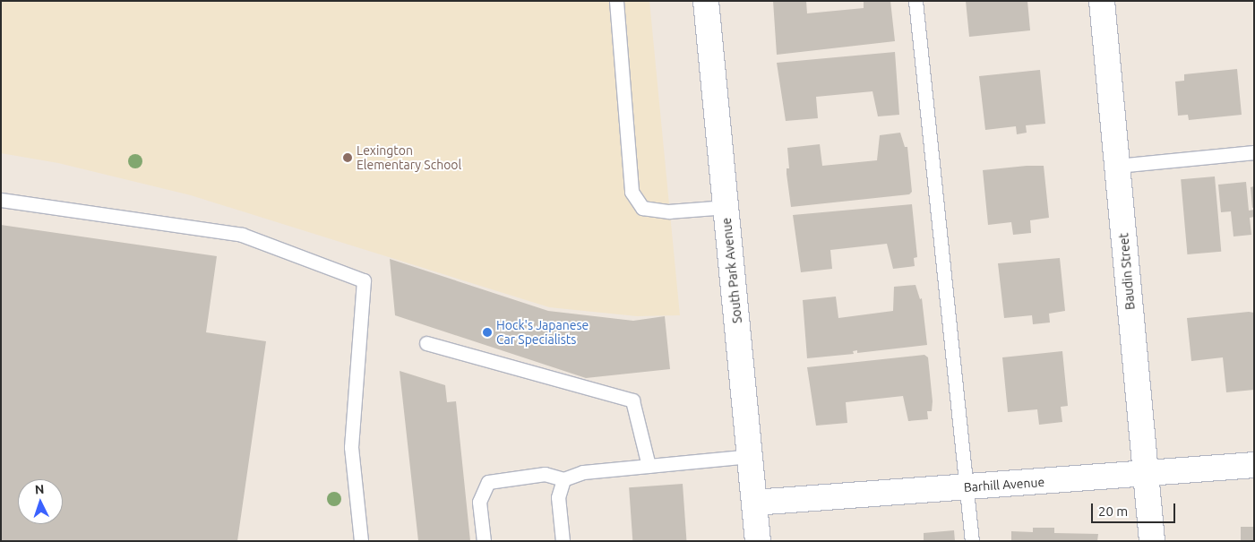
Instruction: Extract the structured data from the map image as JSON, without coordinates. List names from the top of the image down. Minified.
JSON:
{"streets":{"street":["South Park Avenue","Baudin Street","Barhill Avenue"]},"crossings":[["South Park Avenue","Barhill Avenue"],["Baudin Street","Barhill Avenue"]],"places":["Lexington Elementary School","Hock's Japanese Car Specialists"],"scale_bar":"20 m","north":"top"}
